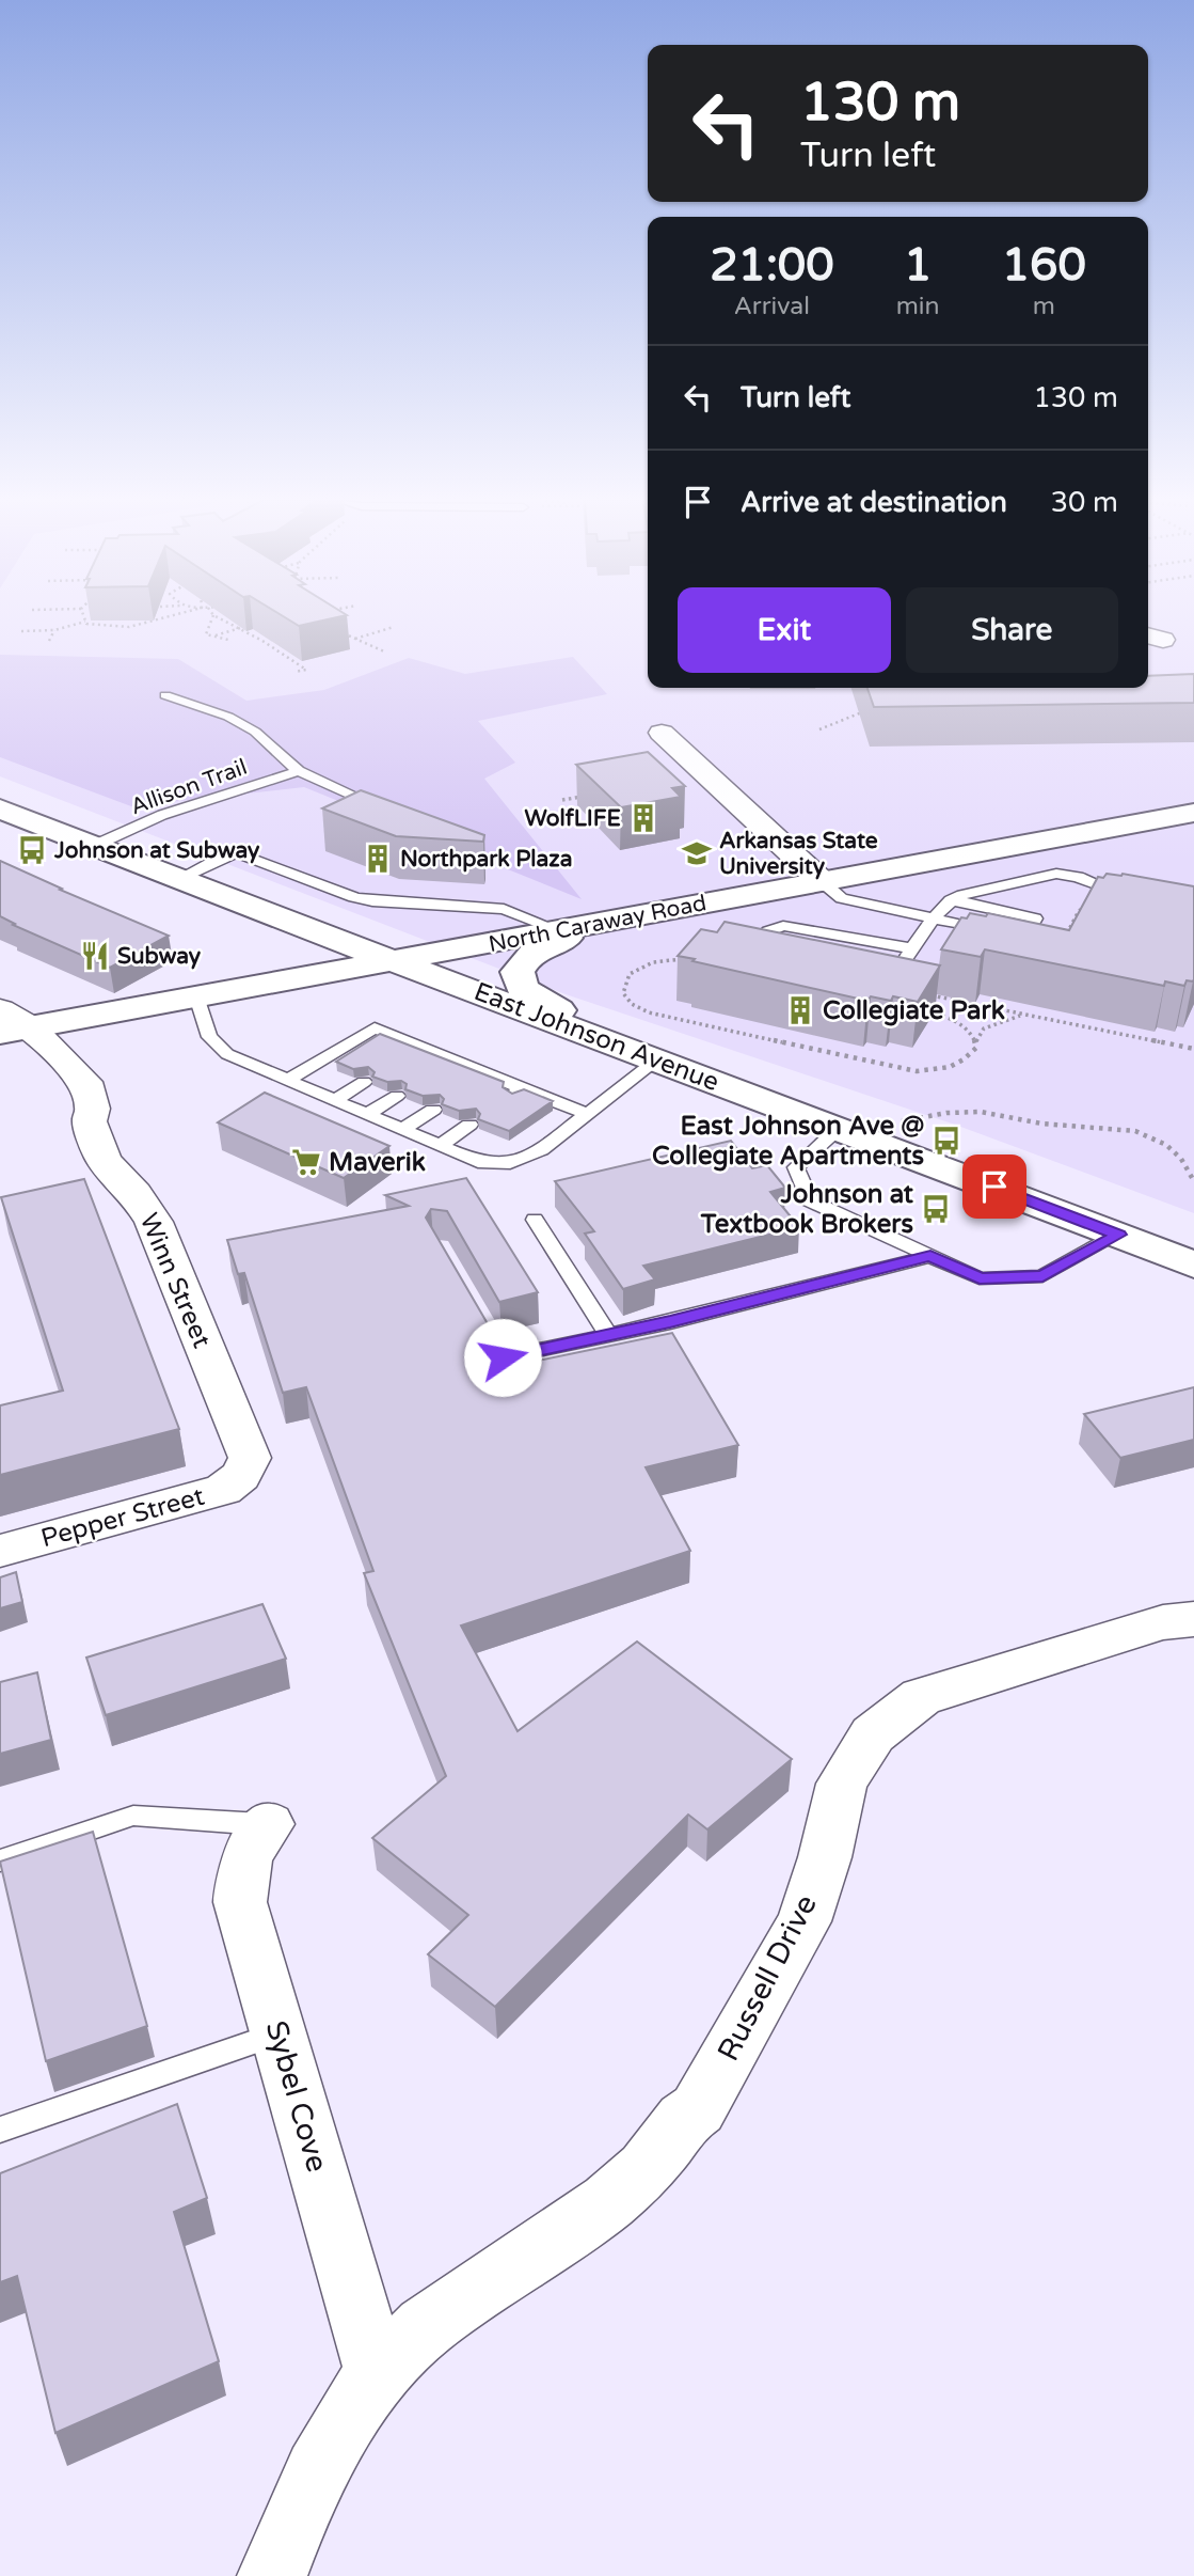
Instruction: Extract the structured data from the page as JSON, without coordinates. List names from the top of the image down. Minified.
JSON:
{"streets":{"main road":["North Caraway Road","East Johnson Avenue"],"street":["Winn Street","Pepper Street","Russell Drive","Sybel Cove"],"lane":["Allison Trail"]},"crossings":[["Allison Trail","East Johnson Avenue"],["North Caraway Road","East Johnson Avenue"],["North Caraway Road","Winn Street"],["Winn Street","Pepper Street"],["Russell Drive","Sybel Cove"]],"places":{"building":["WolfLIFE","Northpark Plaza","Collegiate Park"],"bus stop":["Johnson at Subway","East Johnson Ave @ Collegiate Apartments","Johnson at Textbook Brokers"],"school or university":["Arkansas State University"],"restaurant":["Subway"],"supermarket":["Maverik"]},"page":{"turn":["130 m","Turn left"],"eta":["21:00","Arrival","1","min","160","m"],"list":[{"name":"Turn left","value":"130 m"},{"name":"Arrive at destination","value":"30 m"}],"buttons":["Exit","Share"]}}
